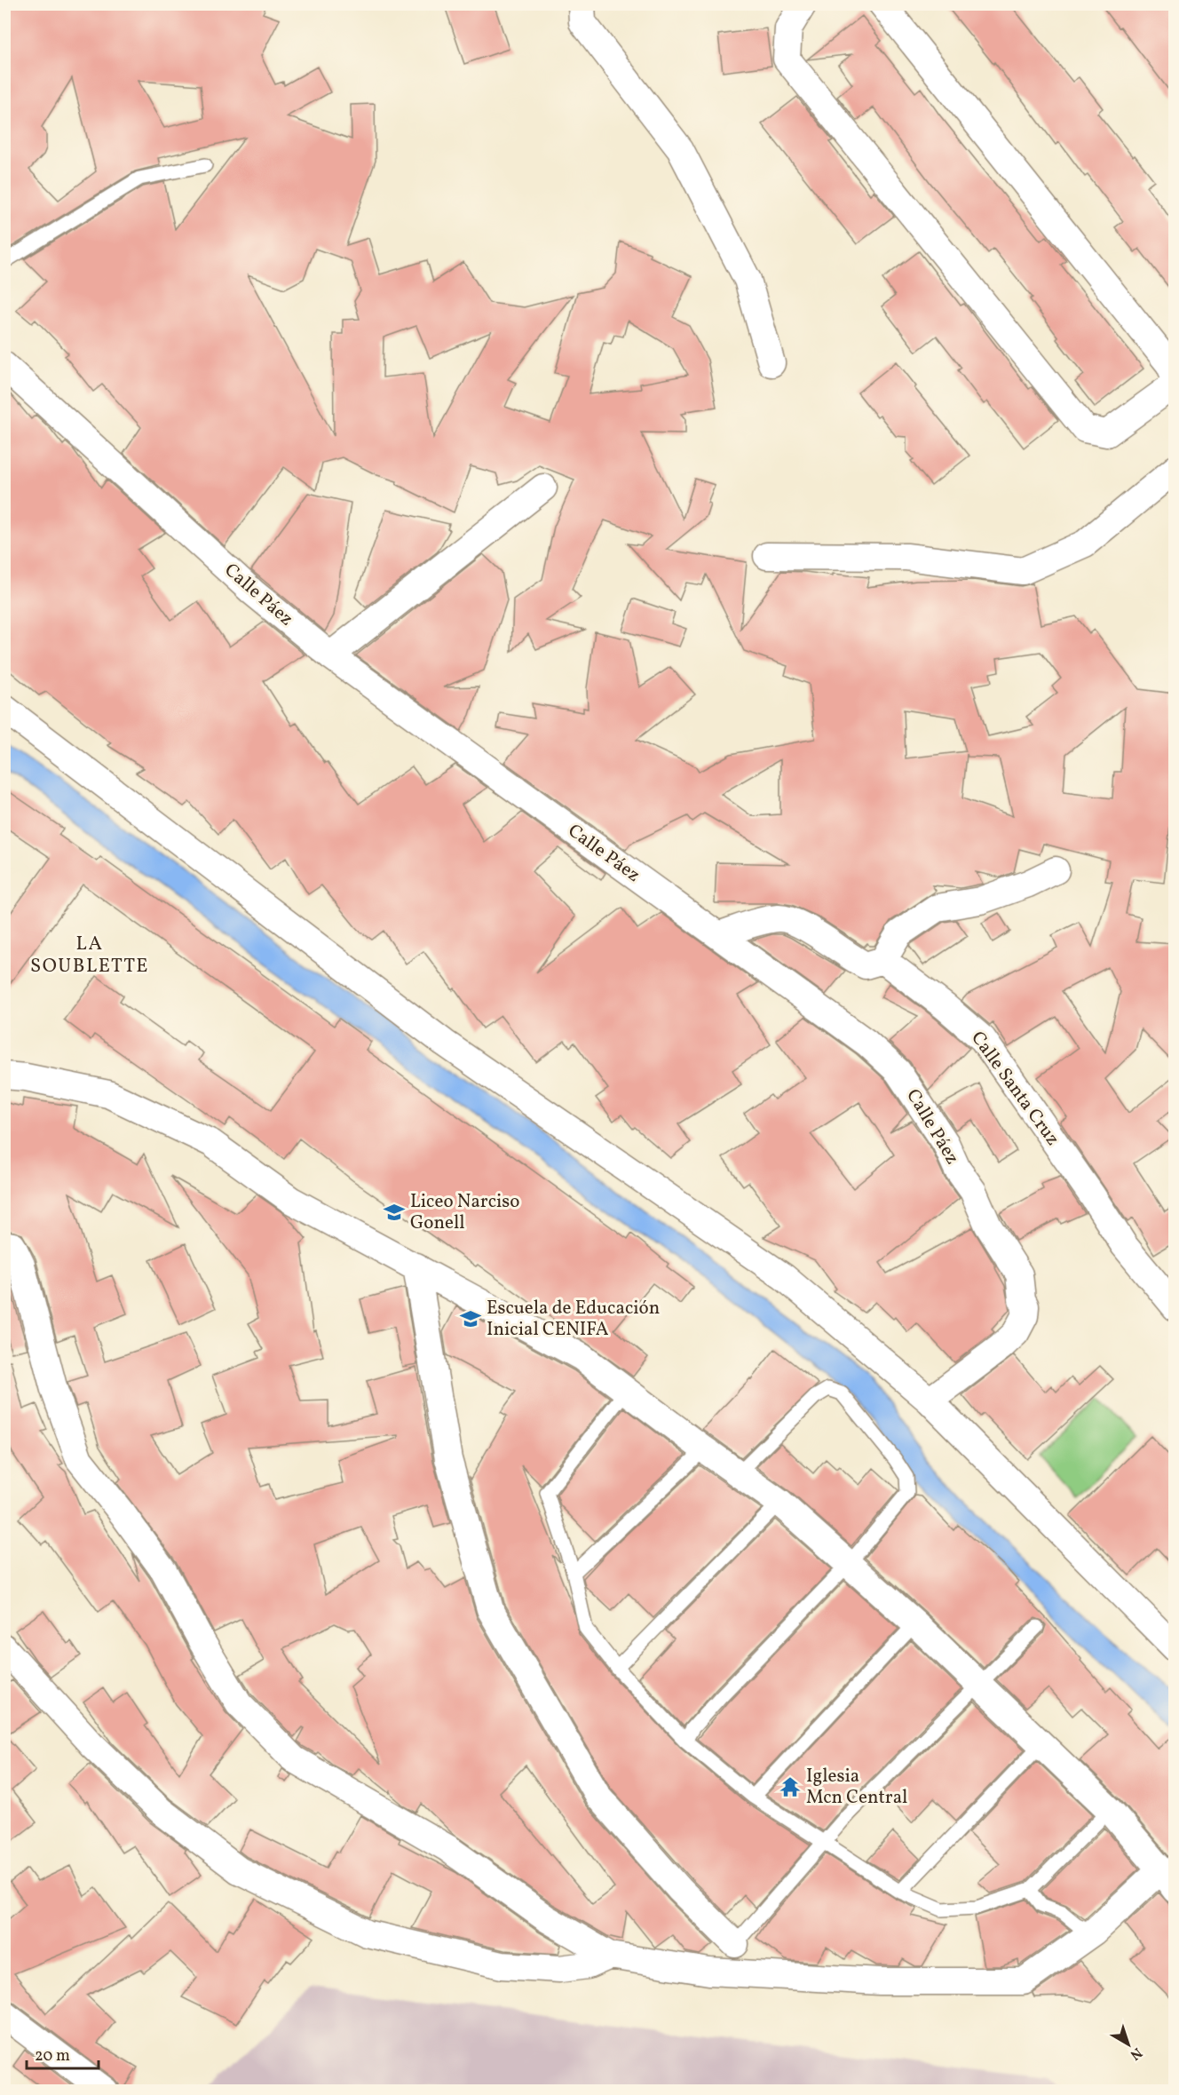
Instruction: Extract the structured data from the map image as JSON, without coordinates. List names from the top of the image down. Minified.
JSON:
{"streets":{"street":["Calle Páez","Calle Santa Cruz"]},"districts":["LA SOUBLETTE"],"places":{"school or university":["Liceo Narciso Gonell","Escuela de Educación Inicial CENIFA"],"temple":["Iglesia Mcn Central"]},"scale_bar":"20 m","north":"bottom right"}
